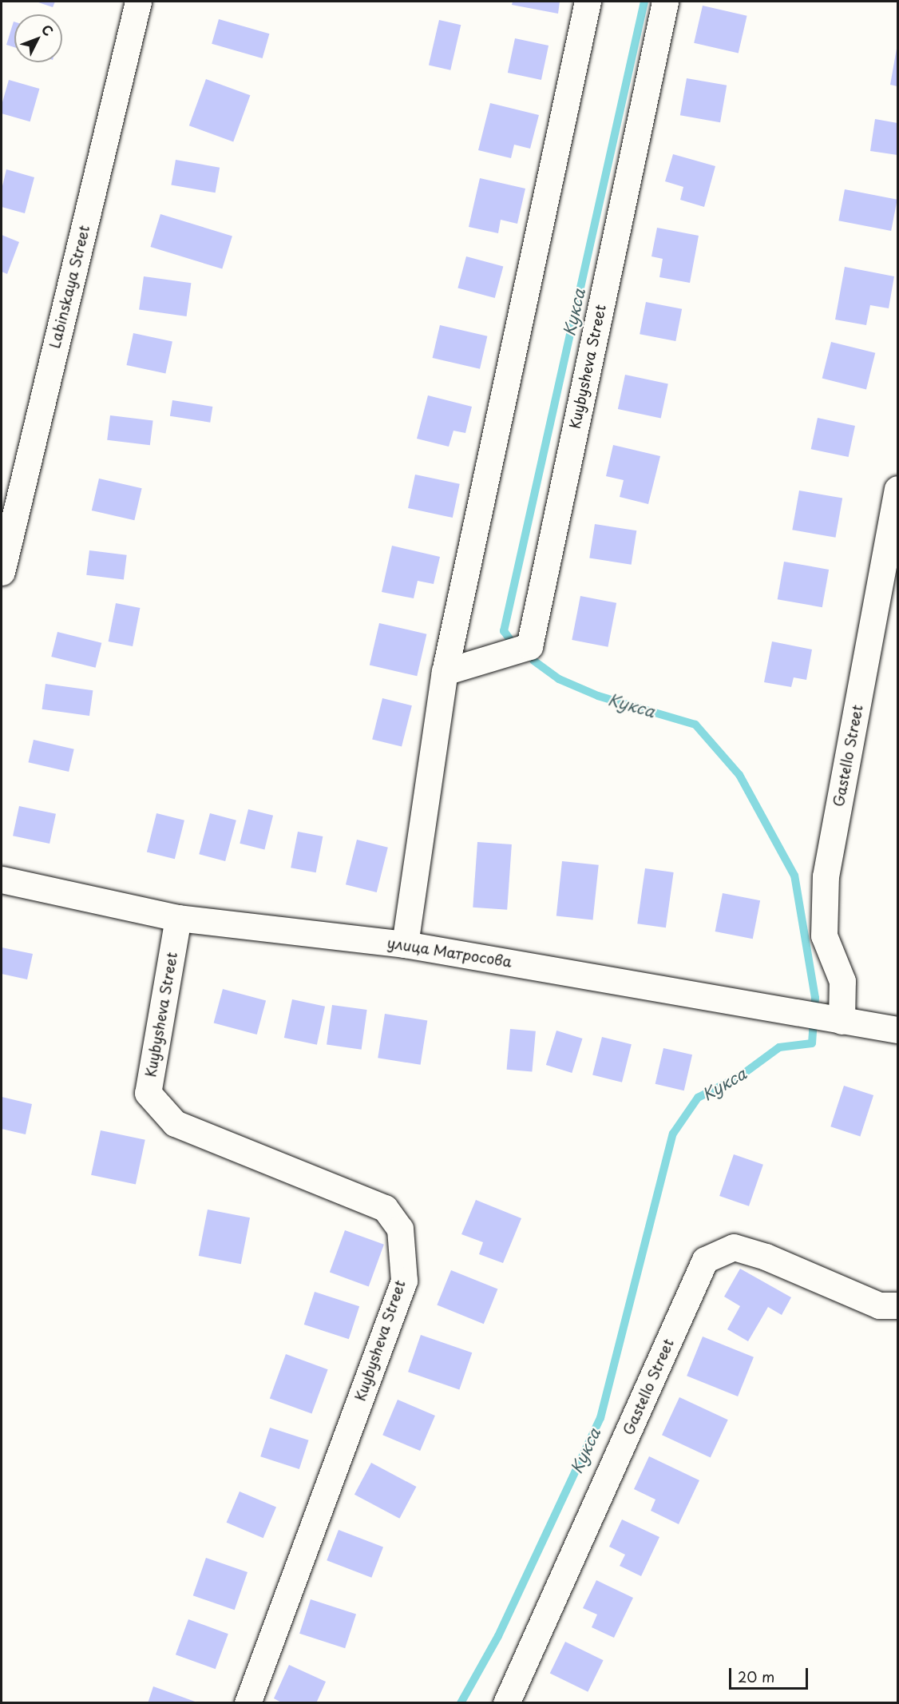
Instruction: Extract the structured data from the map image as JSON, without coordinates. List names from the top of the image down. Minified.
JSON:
{"streets":{"street":["Labinskaya Street","Kuybysheva Street","Gastello Street","улица Матросова"]},"crossings":[["Kuybysheva Street","улица Матросова"],["Gastello Street","улица Матросова"]],"water":["Кукса"],"scale_bar":"20 m","north":"top right"}
